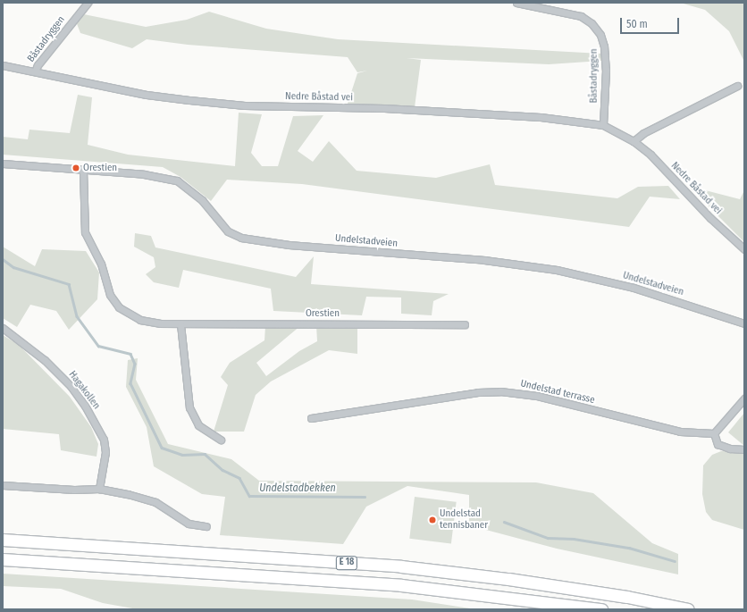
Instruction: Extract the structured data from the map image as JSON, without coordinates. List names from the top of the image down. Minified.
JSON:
{"streets":{"highway":["E 18"],"street":["Båstadryggen","Nedre Båstad vei","Undelstadveien","Orestien","Hagakollen","Undelstad terrasse"]},"crossings":[["Båstadryggen","Nedre Båstad vei"],["Undelstadveien","Orestien"]],"water":["Undelstadbekken"],"places":["Orestien","Undelstad tennisbaner"],"scale_bar":"50 m"}
